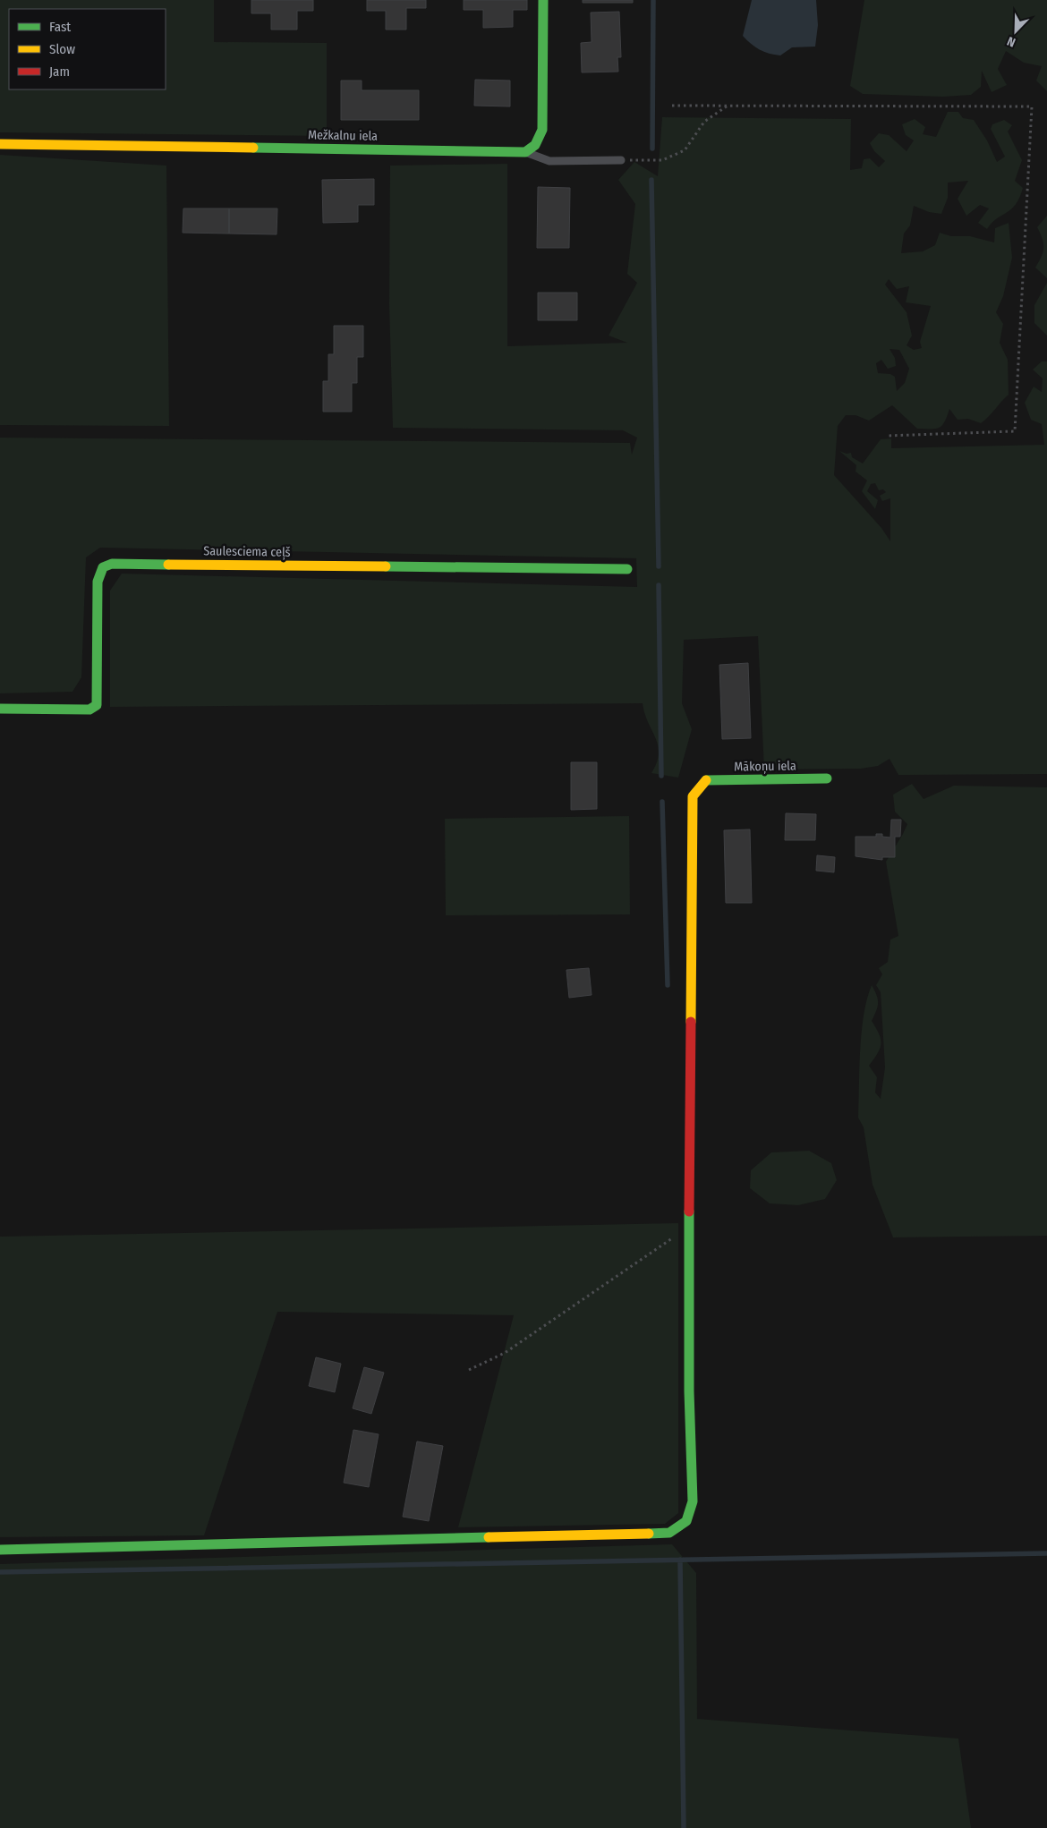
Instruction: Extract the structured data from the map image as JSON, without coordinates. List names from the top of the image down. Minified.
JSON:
{"streets":{"street":["Mežkalnu iela","Saulesciema ceļš","Mākoņu iela"]},"legend":["Fast","Slow","Jam"],"north":"bottom left"}
